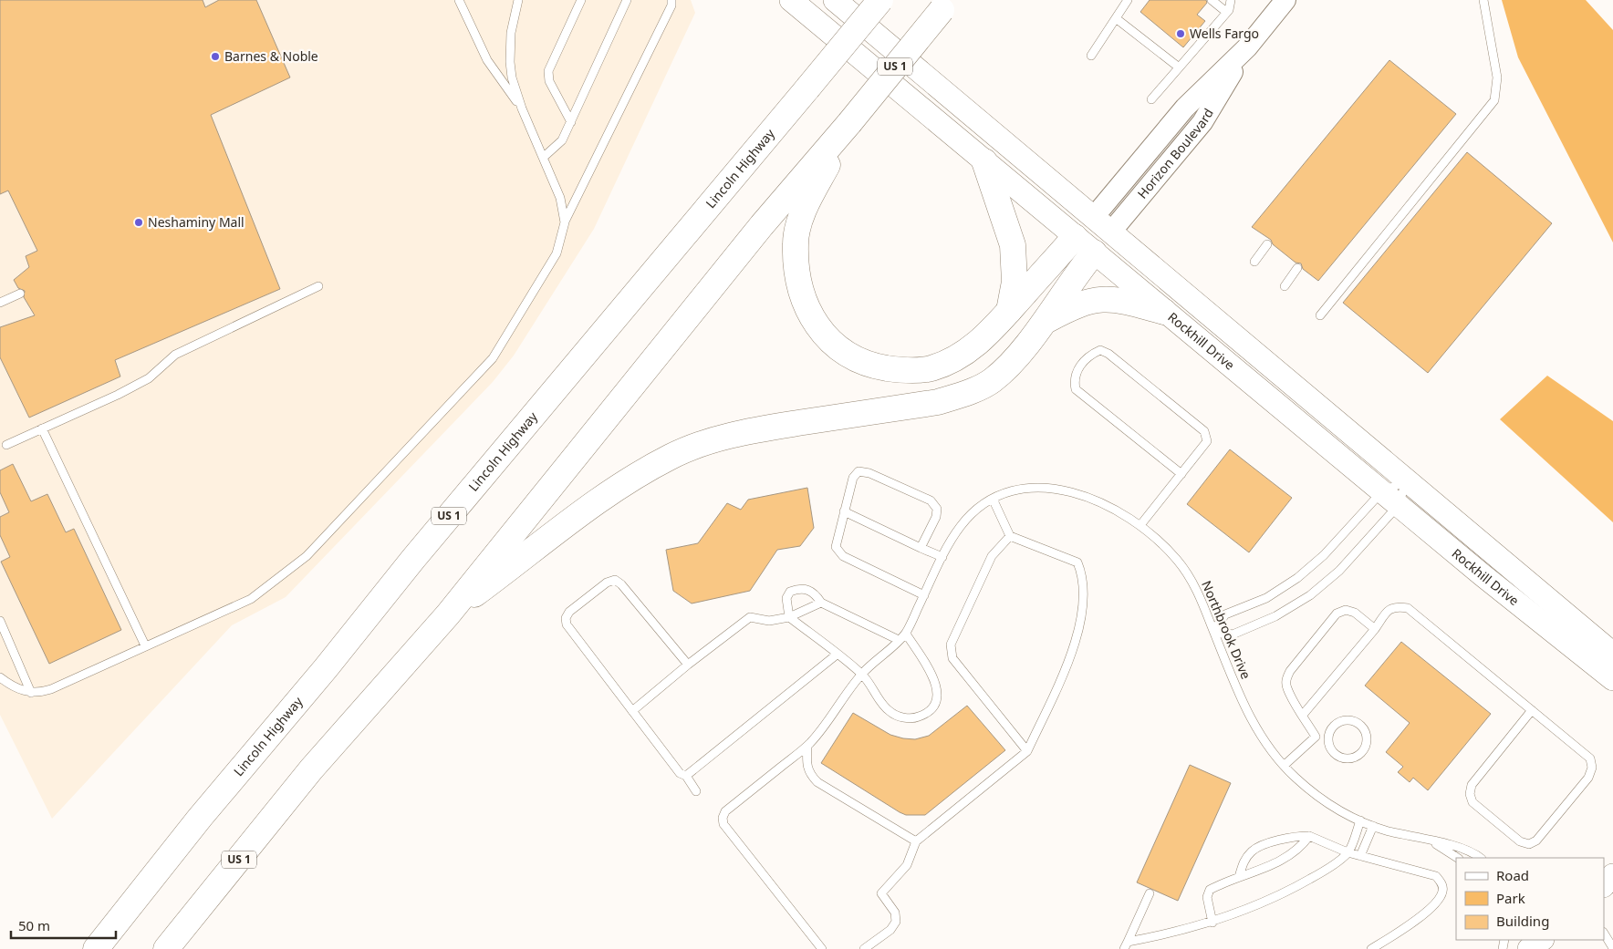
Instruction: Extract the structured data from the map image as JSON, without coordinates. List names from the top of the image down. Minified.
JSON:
{"streets":{"highway":["US 1","Lincoln Highway"],"main road":["Horizon Boulevard","Rockhill Drive"],"lane":["Northbrook Drive"]},"crossings":[["Horizon Boulevard","Rockhill Drive"]],"places":["Wells Fargo","Barnes & Noble","Neshaminy Mall"],"legend":["Road","Park","Building"],"scale_bar":"50 m"}
